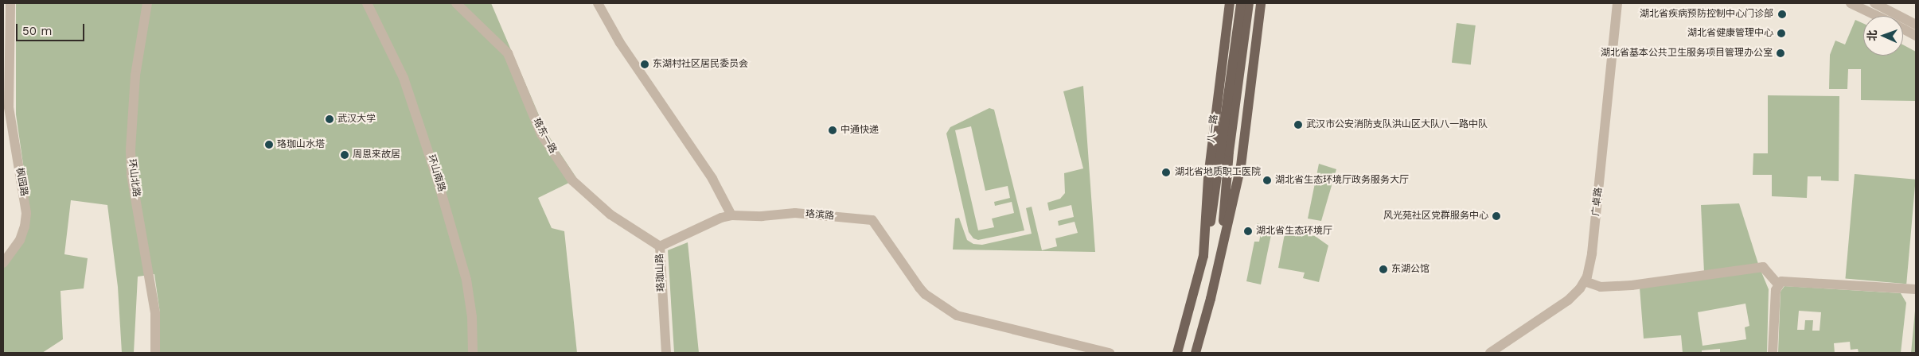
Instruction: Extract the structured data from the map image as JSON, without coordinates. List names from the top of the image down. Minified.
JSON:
{"streets":{"main road":["八一路"],"street":["珞东一路","环山南路","环山北路","枫园路","广卓路","珞滨路","珞珈山路"]},"crossings":[["珞东一路","珞珈山路"],["珞滨路","珞珈山路"]],"places":["湖北省疾病预防控制中心门诊部","湖北省健康管理中心","湖北省基本公共卫生服务项目管理办公室","东湖村社区居民委员会","武汉大学","武汉市公安消防支队洪山区大队八一路中队","中通快递","珞珈山水塔","周恩来故居","湖北省地质职工医院","湖北省生态环境厅政务服务大厅","风光苑社区党群服务中心","湖北省生态环境厅","东湖公馆"],"scale_bar":"50 m","north":"left"}
